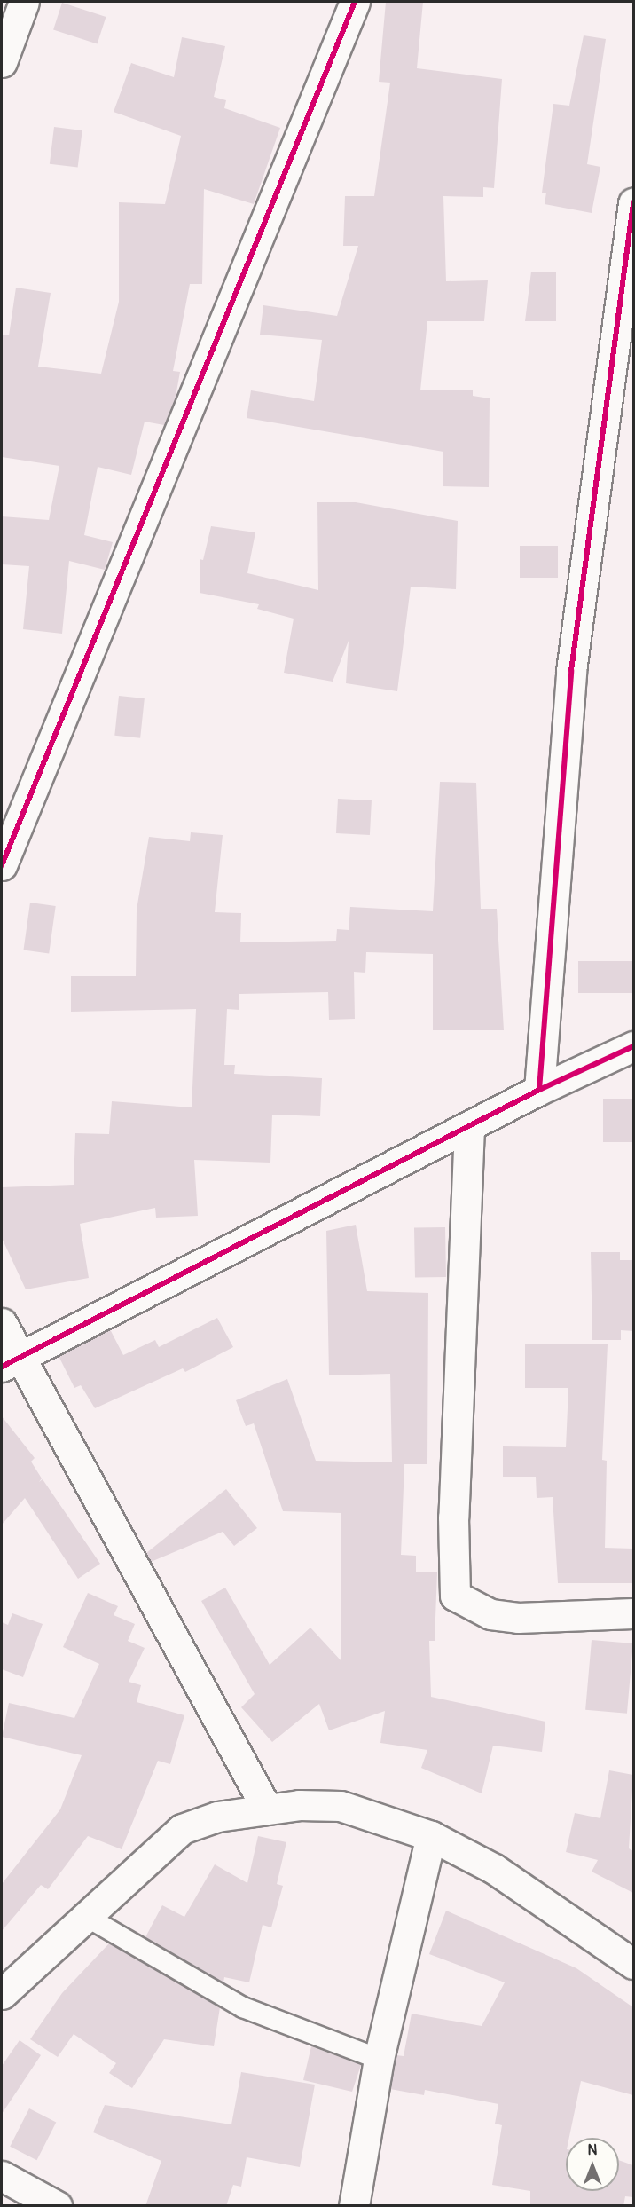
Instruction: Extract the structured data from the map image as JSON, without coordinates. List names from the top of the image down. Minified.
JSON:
{"north":"top"}
